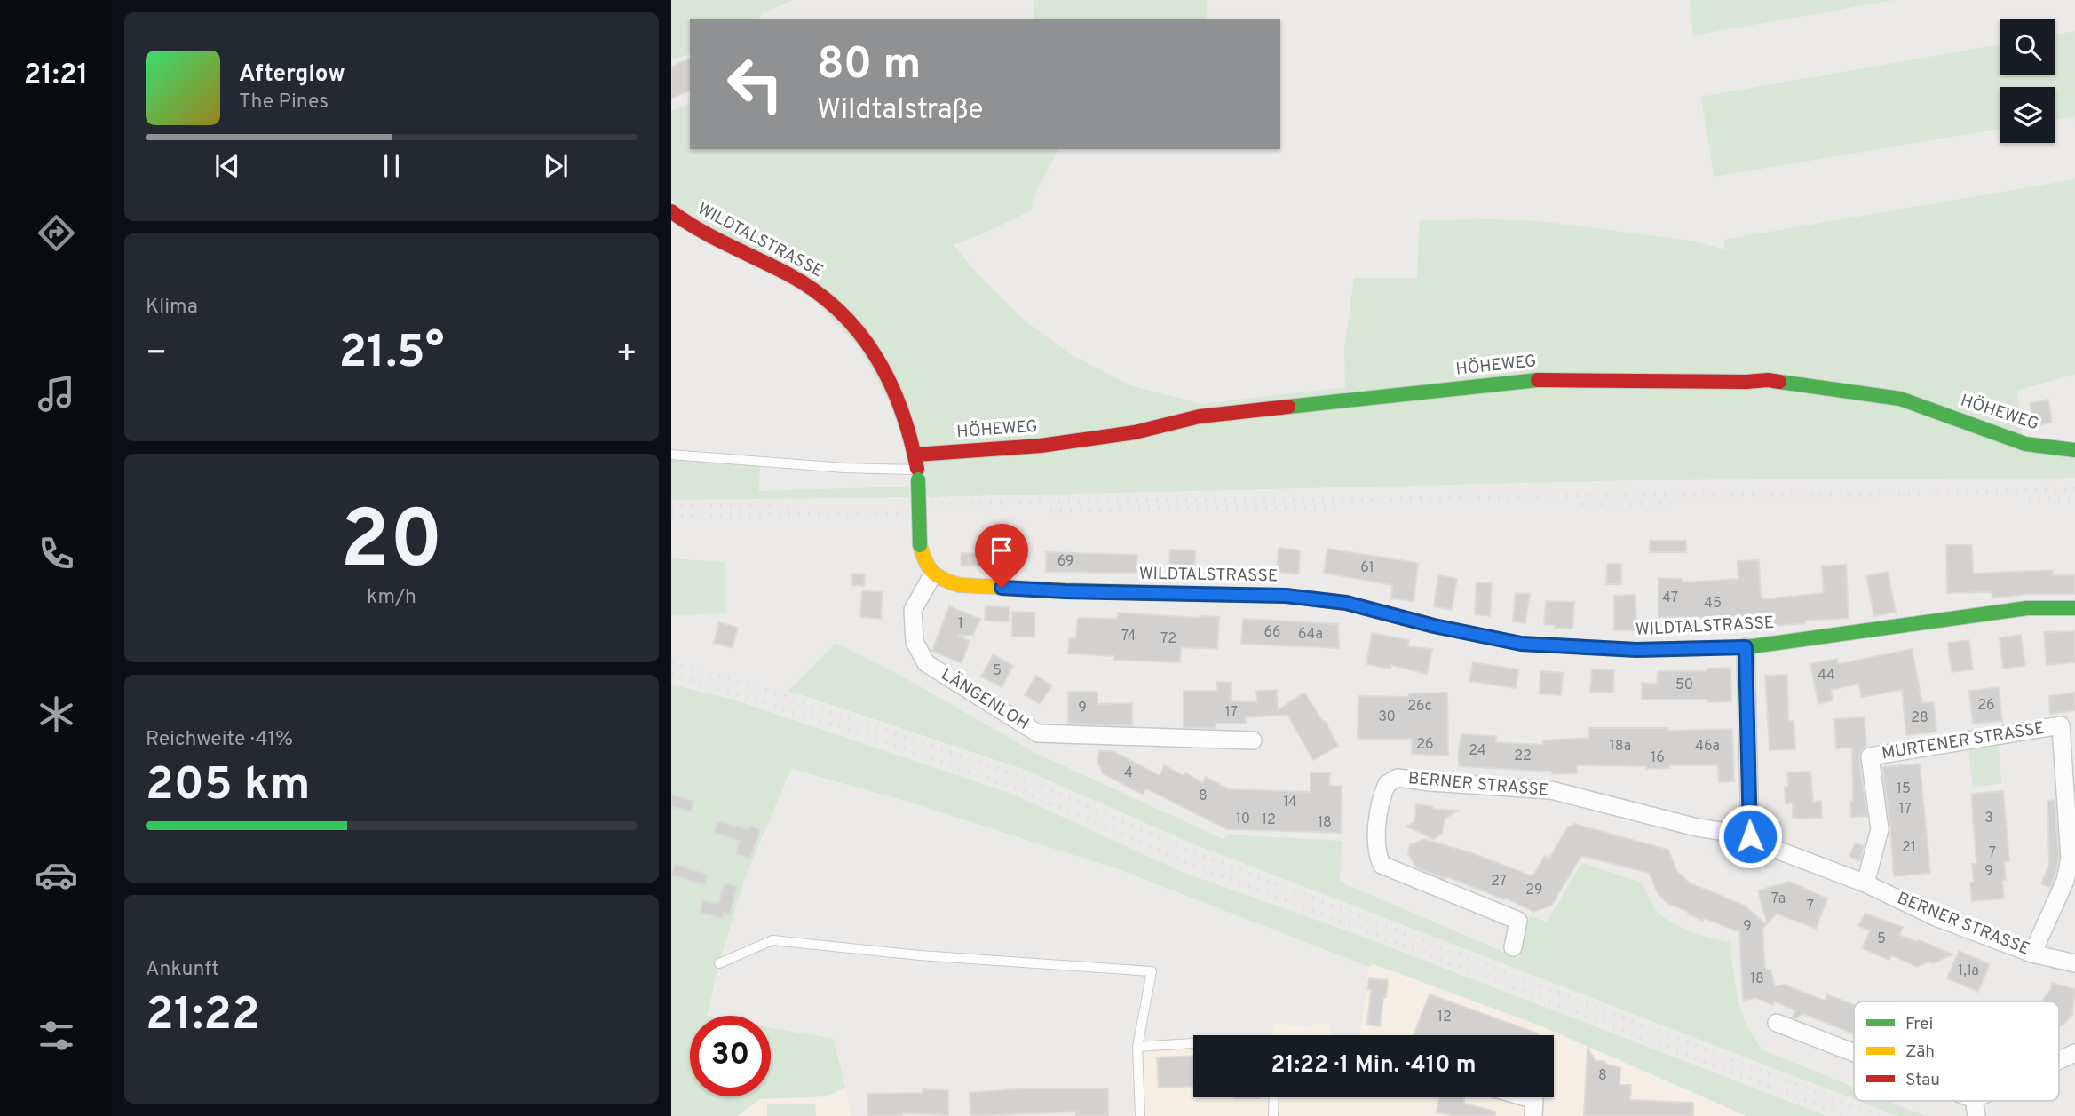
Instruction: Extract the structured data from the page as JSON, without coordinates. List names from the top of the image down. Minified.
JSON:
{"streets":{"street":["WILDTALSTRASSE","HÖHEWEG","LÄNGENLOH","MURTENER STRASSE","BERNER STRASSE"]},"crossings":[["WILDTALSTRASSE","HÖHEWEG"],["WILDTALSTRASSE","LÄNGENLOH"],["MURTENER STRASSE","BERNER STRASSE"]],"house_numbers":["69","61","47","45","1","66","64a","74","72","5","44","50","26","26c","9","17","30","28","26","18a","46a","24","22","16","4","15","8","14","17","3","10","12","18","21","7","9","27","29","7a","7","9","5","1,1a","18","12","8"],"legend":["Frei","Zäh","Stau"],"page":{"tabs":"21:21","turn":["80 m","Wildtalstraße"],"song":["Afterglow","The Pines"],"tile":["Klima",["20","km/h"],["Reichweite · 41%","205 km"],["Ankunft","21:22"]],"heat":["−","21.5°","+"],"limit":"30","trip":"21:22 · 1 Min. · 410 m"}}
